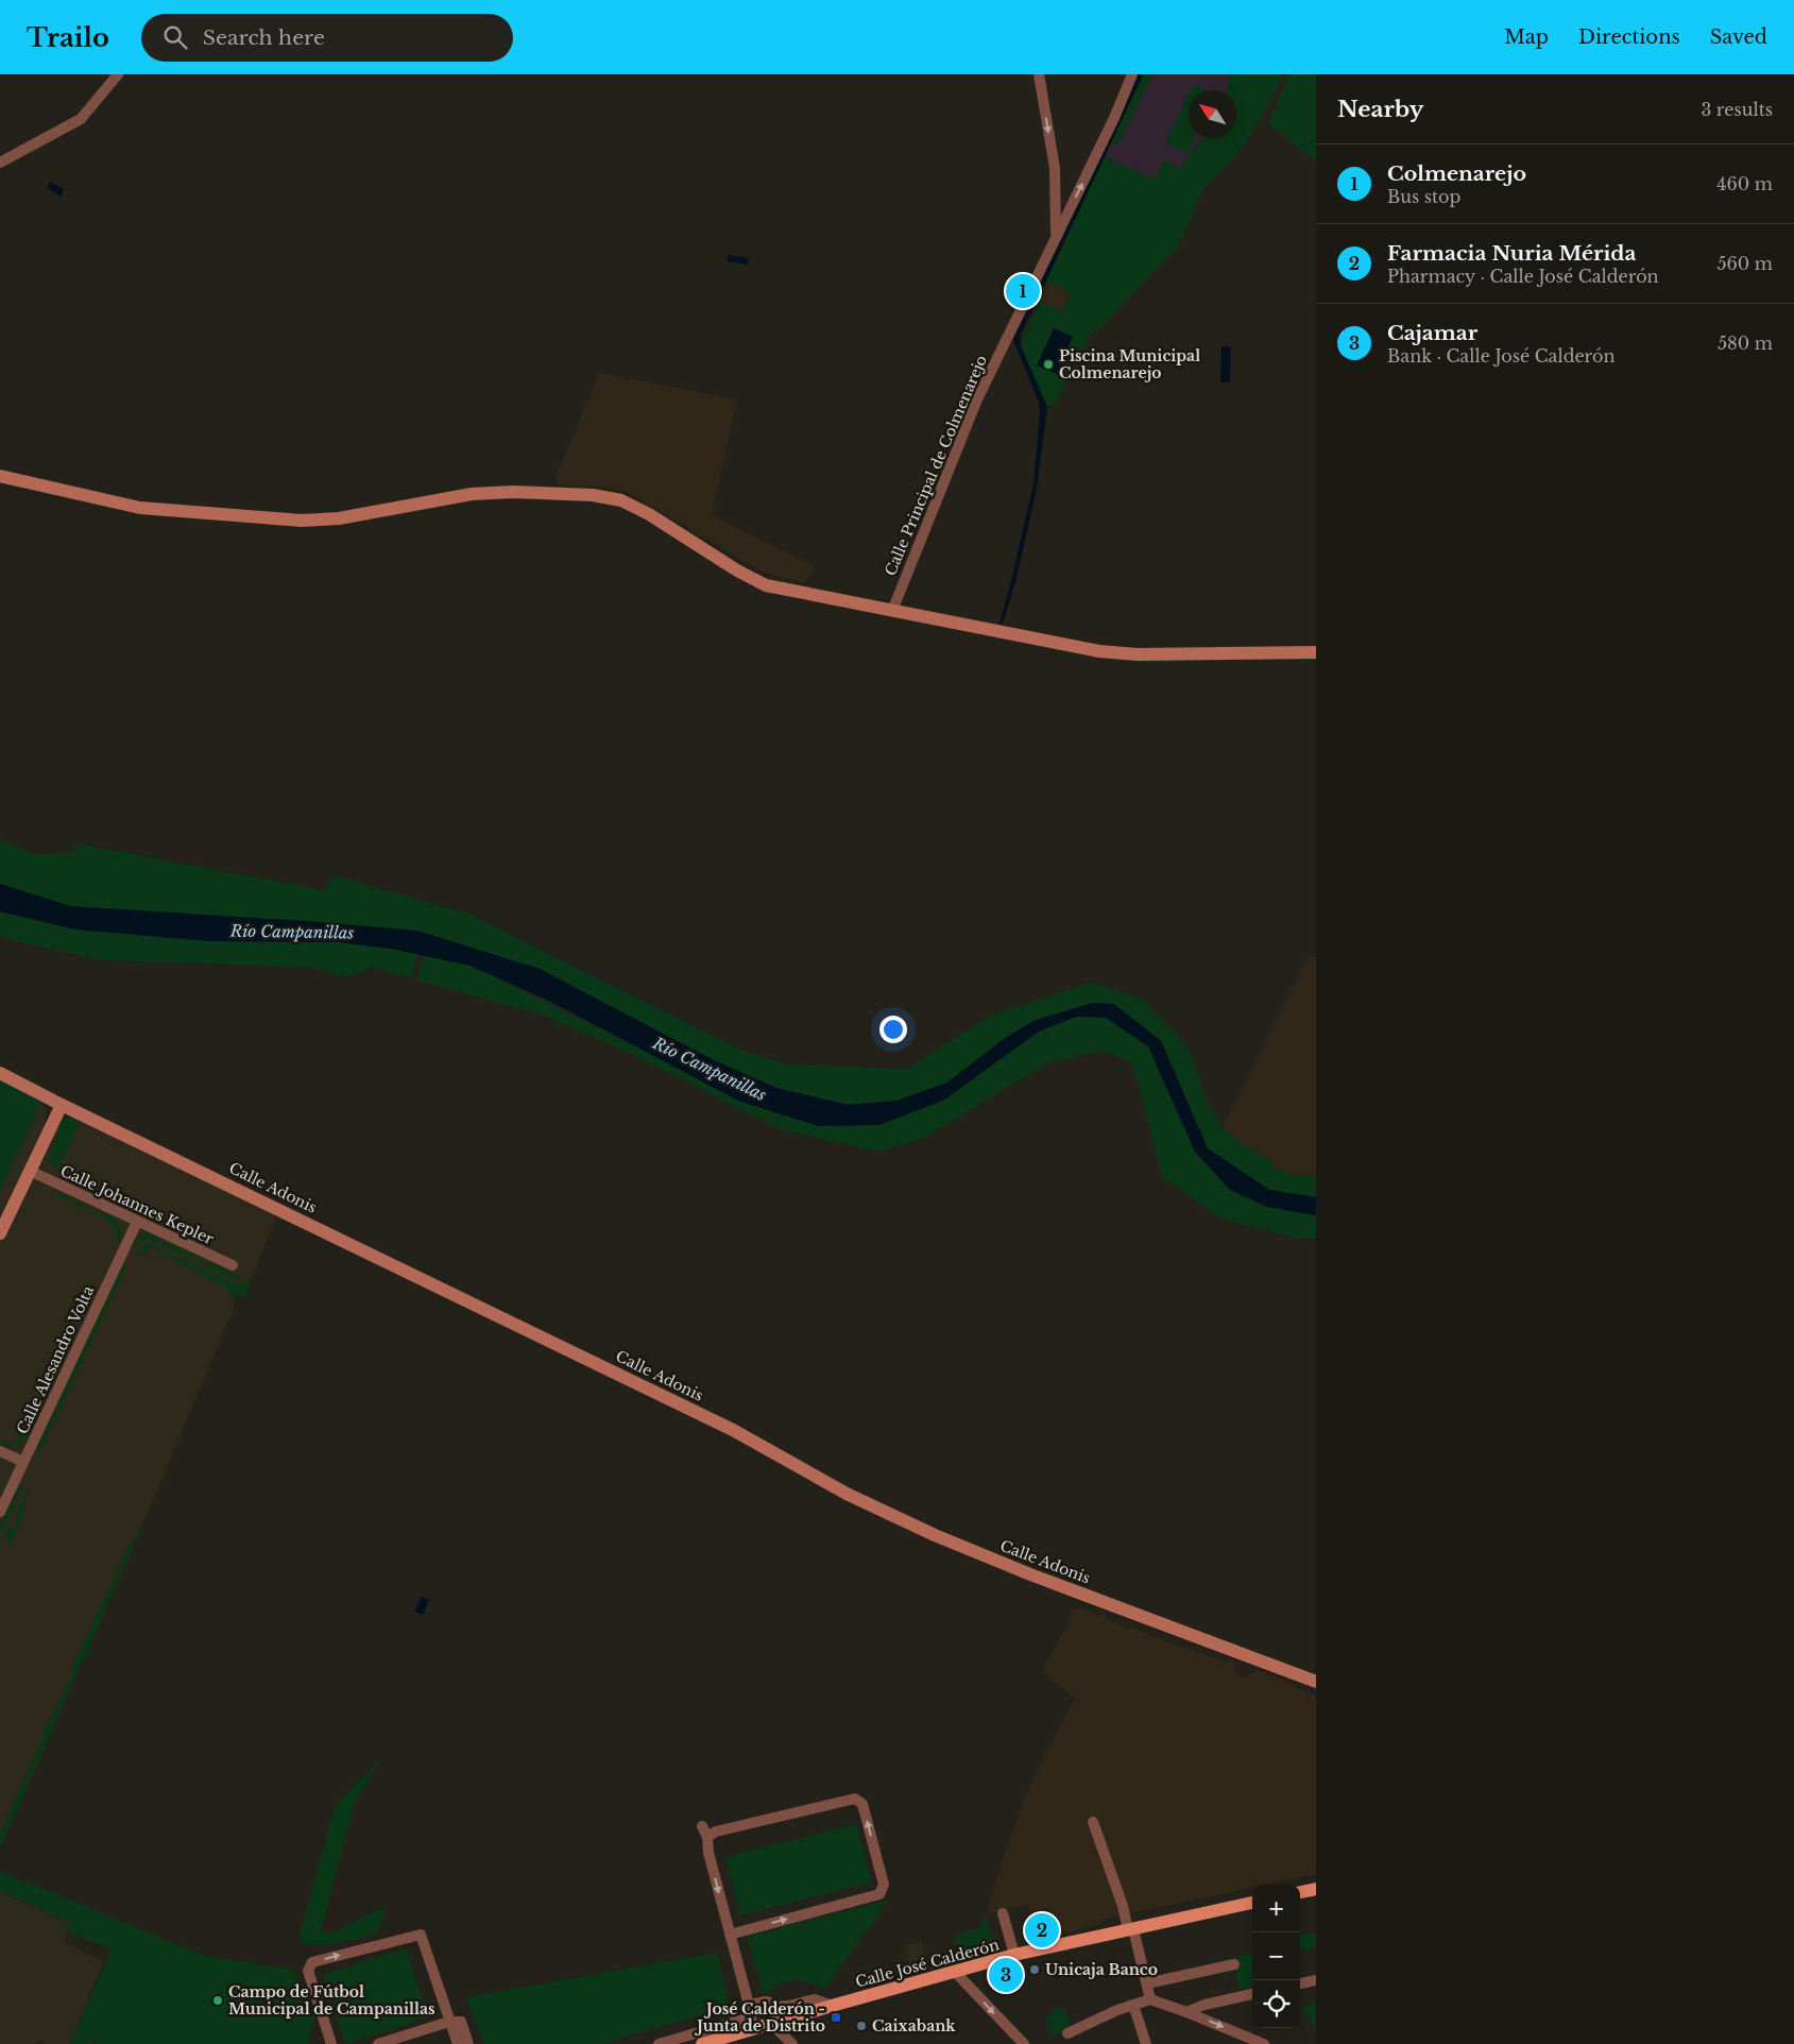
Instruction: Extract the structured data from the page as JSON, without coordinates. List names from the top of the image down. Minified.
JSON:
{"streets":{"main road":["Calle José Calderón"],"street":["Calle Principal de Colmenarejo","Calle Adonis","Calle Johannes Kepler","Calle Alesandro Volta"]},"crossings":[["Calle Johannes Kepler","Calle Alesandro Volta"]],"water":["Río Campanillas"],"places":{"other":["Piscina Municipal Colmenarejo","Unicaja Banco","Campo de Fútbol Municipal de Campanillas","Caixabank"],"transit":["José Calderón - Junta de Distrito"]},"north":"top left","page":{"header":"Trailo","search":"Search here","nav":["Map","Directions","Saved"],"heading":["Nearby","3 results"],"list":[{"mark":"1","name":"Colmenarejo","note":"Bus stop","value":"460 m"},{"mark":"2","name":"Farmacia Nuria Mérida","note":"Pharmacy · Calle José Calderón","value":"560 m"},{"mark":"3","name":"Cajamar","note":"Bank · Calle José Calderón","value":"580 m"}],"pins":["1","2","3"],"map_buttons":["+","−"]}}
